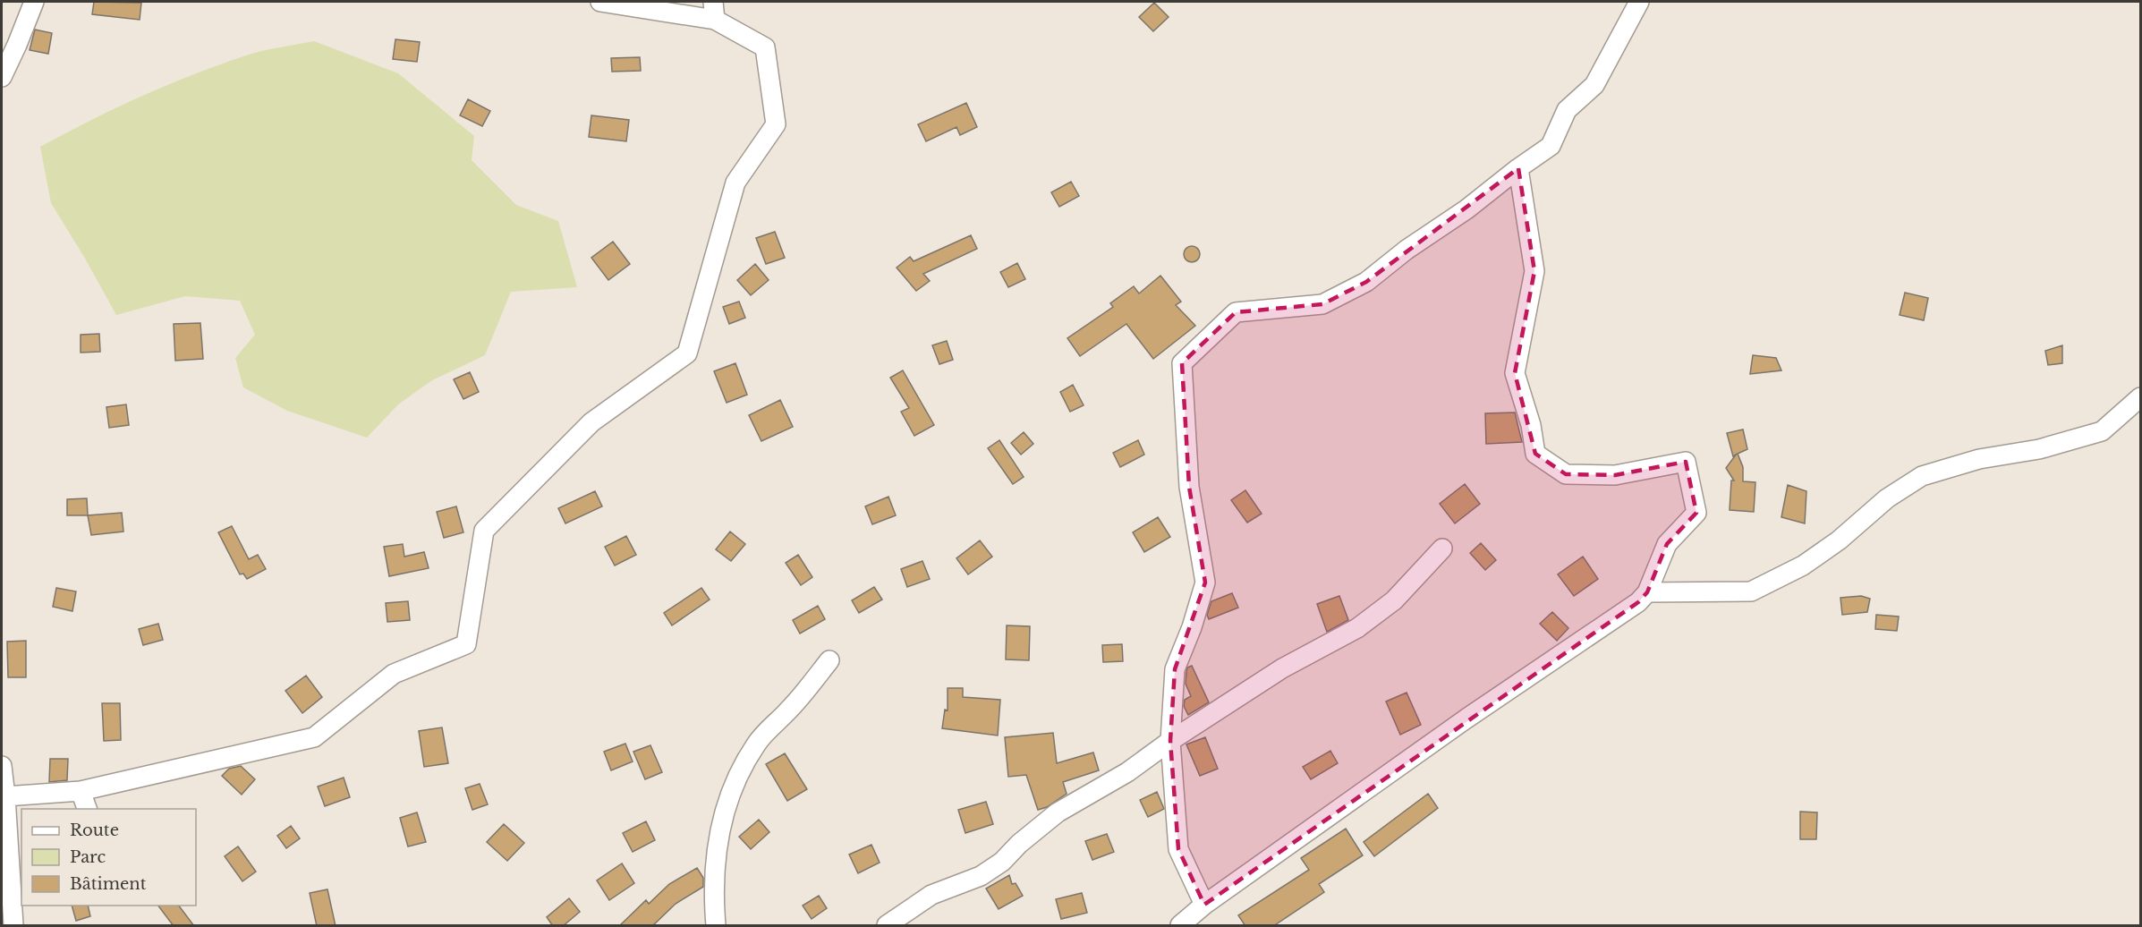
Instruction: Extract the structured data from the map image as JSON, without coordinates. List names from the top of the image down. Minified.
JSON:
{"legend":["Route","Parc","Bâtiment"]}
